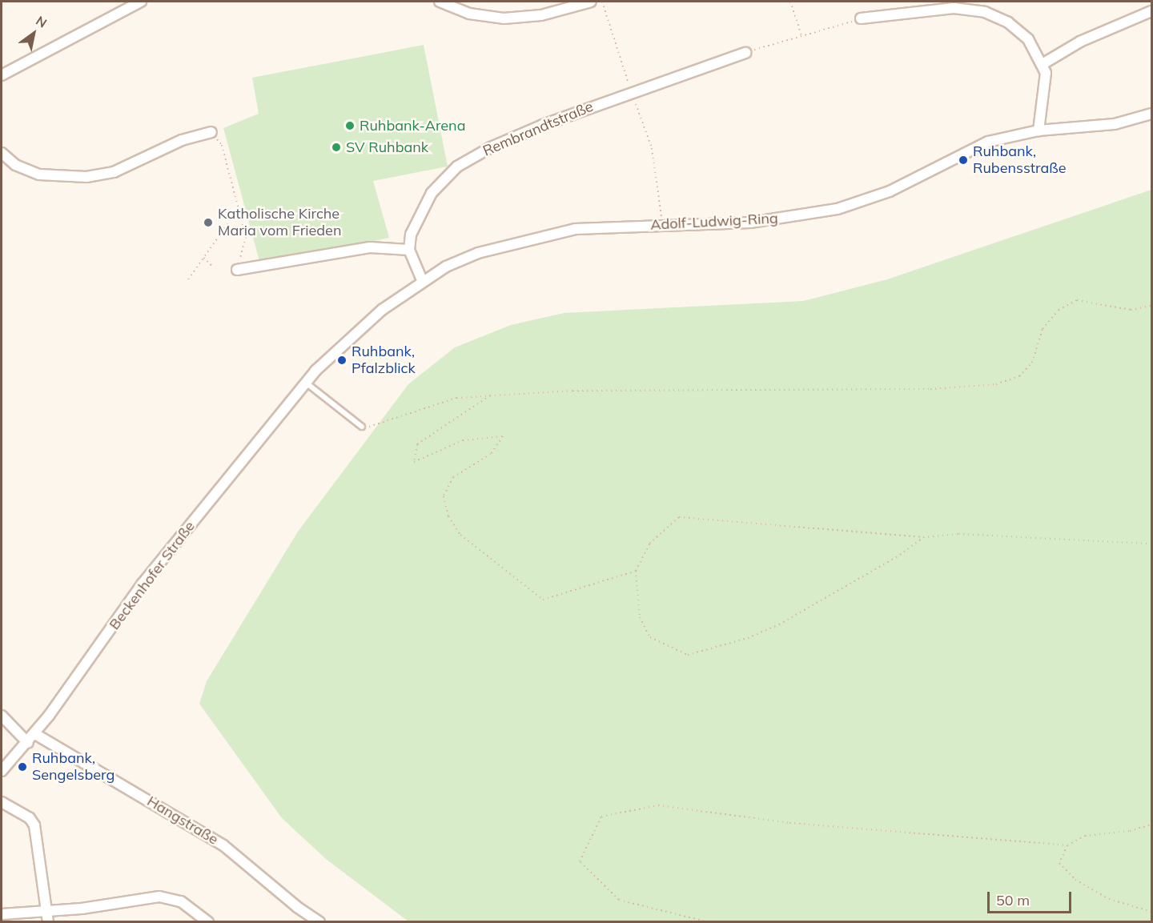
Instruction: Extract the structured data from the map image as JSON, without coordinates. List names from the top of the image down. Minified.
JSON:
{"streets":{"street":["Rembrandtstraße","Adolf-Ludwig-Ring","Beckenhofer Straße","Hangstraße"]},"crossings":[["Adolf-Ludwig-Ring","Beckenhofer Straße"],["Beckenhofer Straße","Hangstraße"]],"places":["Ruhbank-Arena","SV Ruhbank","Ruhbank, Rubensstraße","Katholische Kirche Maria vom Frieden","Ruhbank, Pfalzblick","Ruhbank, Sengelsberg"],"scale_bar":"50 m","north":"top right"}
